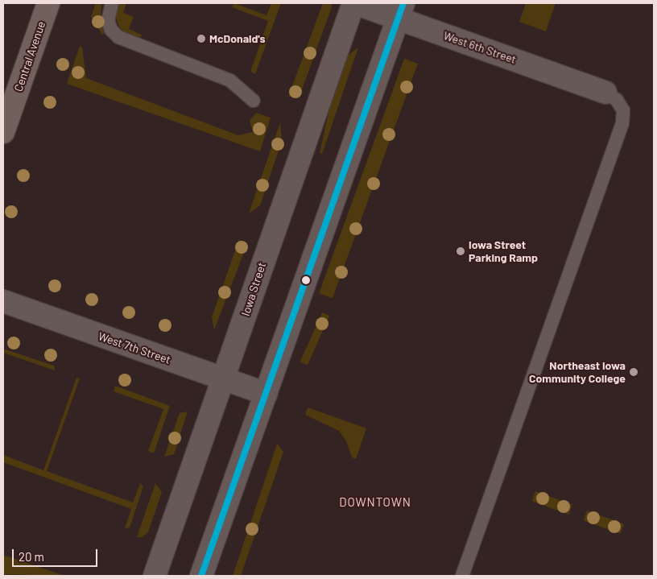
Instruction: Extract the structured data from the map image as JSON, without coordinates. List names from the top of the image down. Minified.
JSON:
{"streets":{"main road":["Central Avenue"],"street":["West 6th Street","Iowa Street","West 7th Street"]},"crossings":[["West 6th Street","Iowa Street"],["Iowa Street","West 7th Street"]],"districts":["DOWNTOWN"],"places":["McDonald's","Iowa Street Parking Ramp","Northeast Iowa Community College"],"scale_bar":"20 m"}
